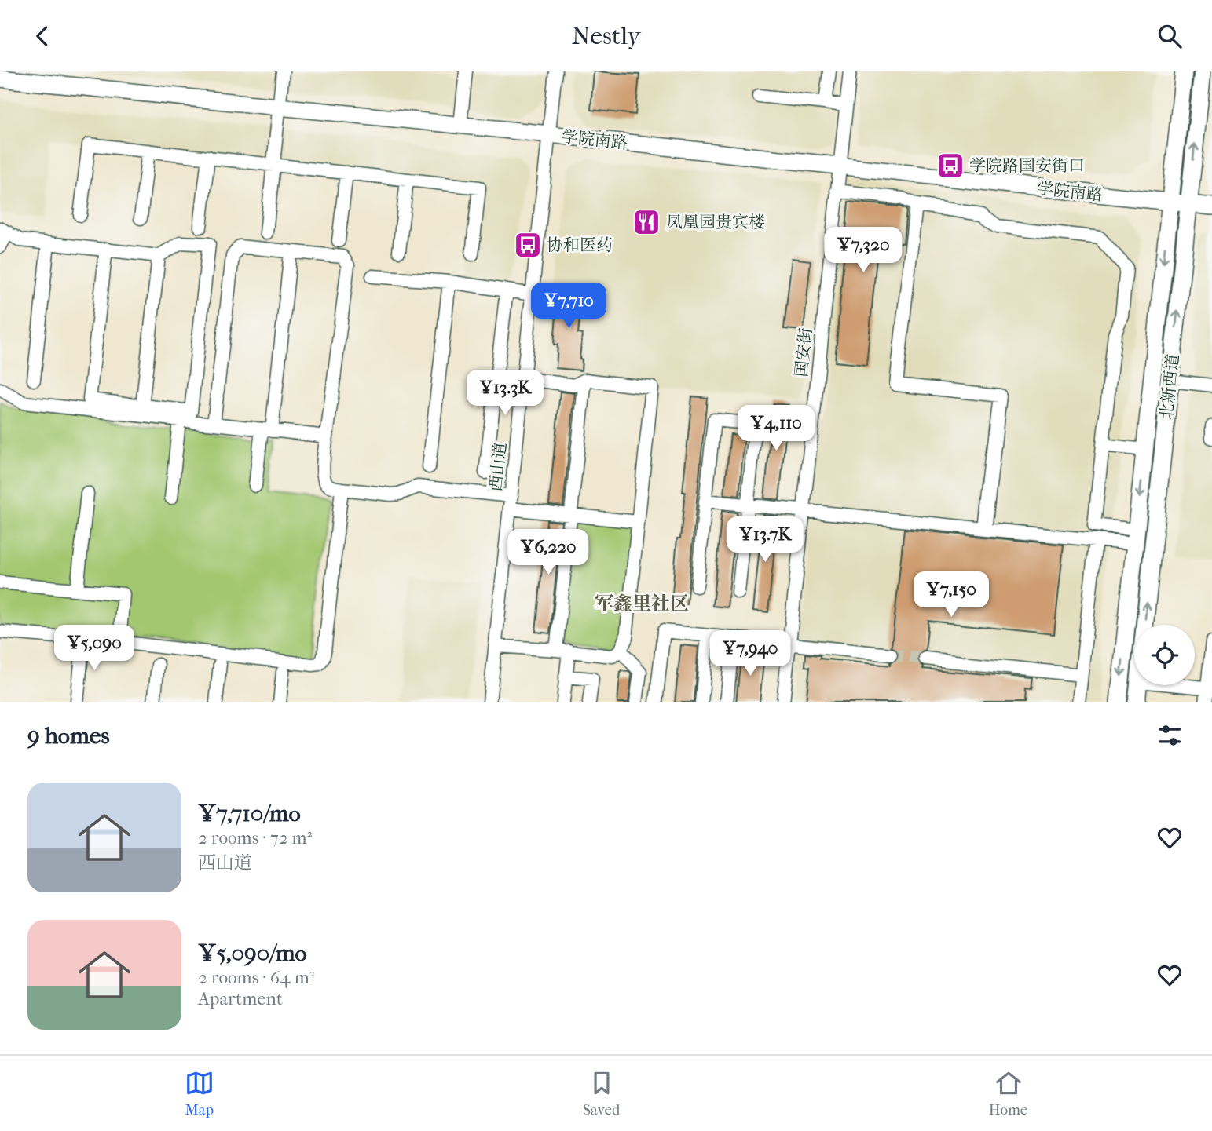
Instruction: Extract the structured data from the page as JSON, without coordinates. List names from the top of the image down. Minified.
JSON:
{"streets":{"main road":["学院南路","北新西道"],"street":["国安街","西山道"]},"crossings":[["学院南路","国安街"],["学院南路","北新西道"],["学院南路","西山道"]],"districts":["军鑫里社区"],"places":{"bus stop":["学院路国安街口","协和医药"],"restaurant":["凤凰园贵宾楼"]},"page":{"header":"Nestly","price":["¥7,320","¥7,710","¥13.3K","¥4,110","¥13.7K","¥6,220","¥7,150","¥5,090","¥7,940"],"heading":"9 homes","list":[{"name":"¥7,710/mo","note":"2 rooms · 72 m² · 西山道"},{"name":"¥5,090/mo","note":"2 rooms · 64 m² · Apartment"}],"tabs":["Map","Saved","Home"]}}
